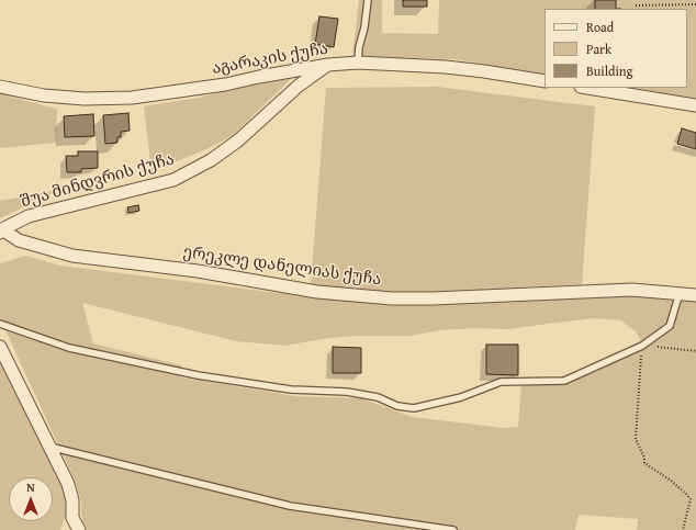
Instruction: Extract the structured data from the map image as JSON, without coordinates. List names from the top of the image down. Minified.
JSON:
{"streets":{"street":["აგარაკის ქუჩა","შუა მინდვრის ქუჩა","ერეკლე დანელიას ქუჩა"]},"crossings":[["აგარაკის ქუჩა","შუა მინდვრის ქუჩა"],["შუა მინდვრის ქუჩა","ერეკლე დანელიას ქუჩა"]],"legend":["Road","Park","Building"],"north":"top"}
